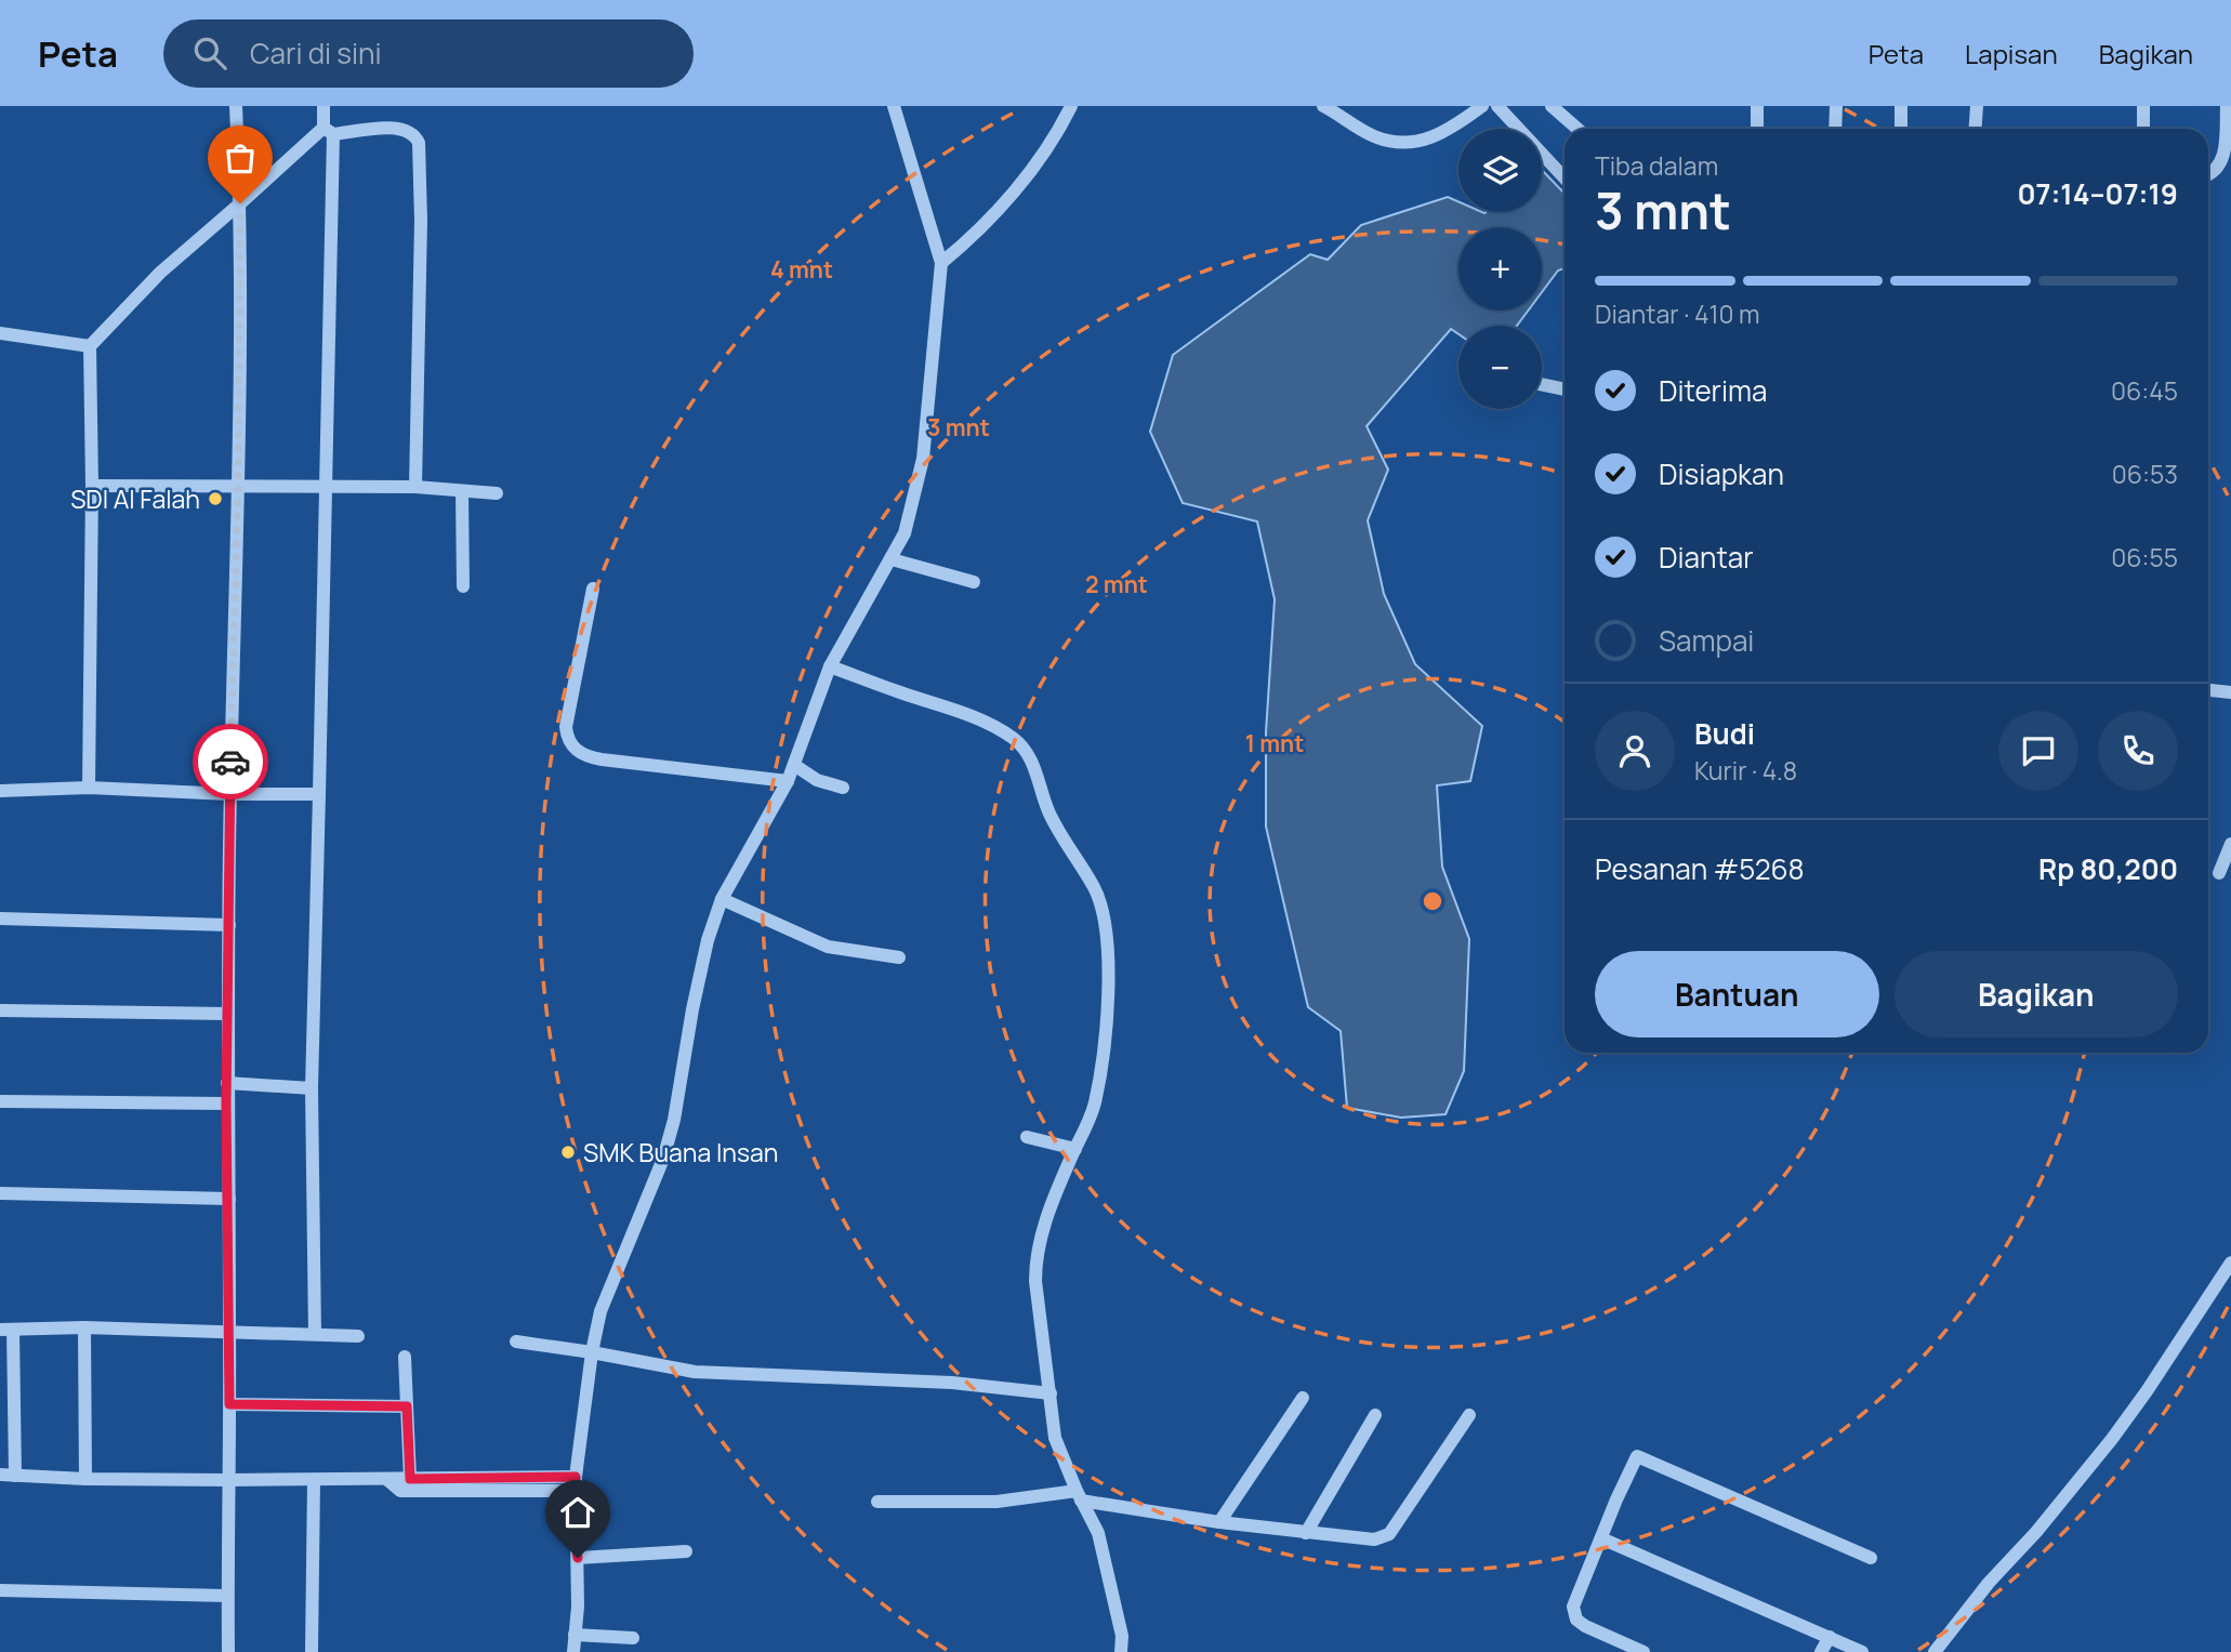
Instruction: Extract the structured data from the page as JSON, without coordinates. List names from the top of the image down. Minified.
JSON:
{"places":["SDI Al Falah","SMK Buana Insan"],"page":{"header":"Peta","search":"Cari di sini","nav":["Peta","Lapisan","Bagikan"],"map_buttons":["+","−"],"heading":["3 mnt","Tiba dalam","07:14–07:19"],"panel":["Budi","Kurir · 4.8","Pesanan #5268","Rp 80,200"],"bar":"Diantar · 410 m","list":[["Diterima","06:45"],["Disiapkan","06:53"],["Diantar","06:55"],"Sampai"],"buttons":["Bantuan","Bagikan"]},"rings":["4 mnt","3 mnt","2 mnt","1 mnt"]}
